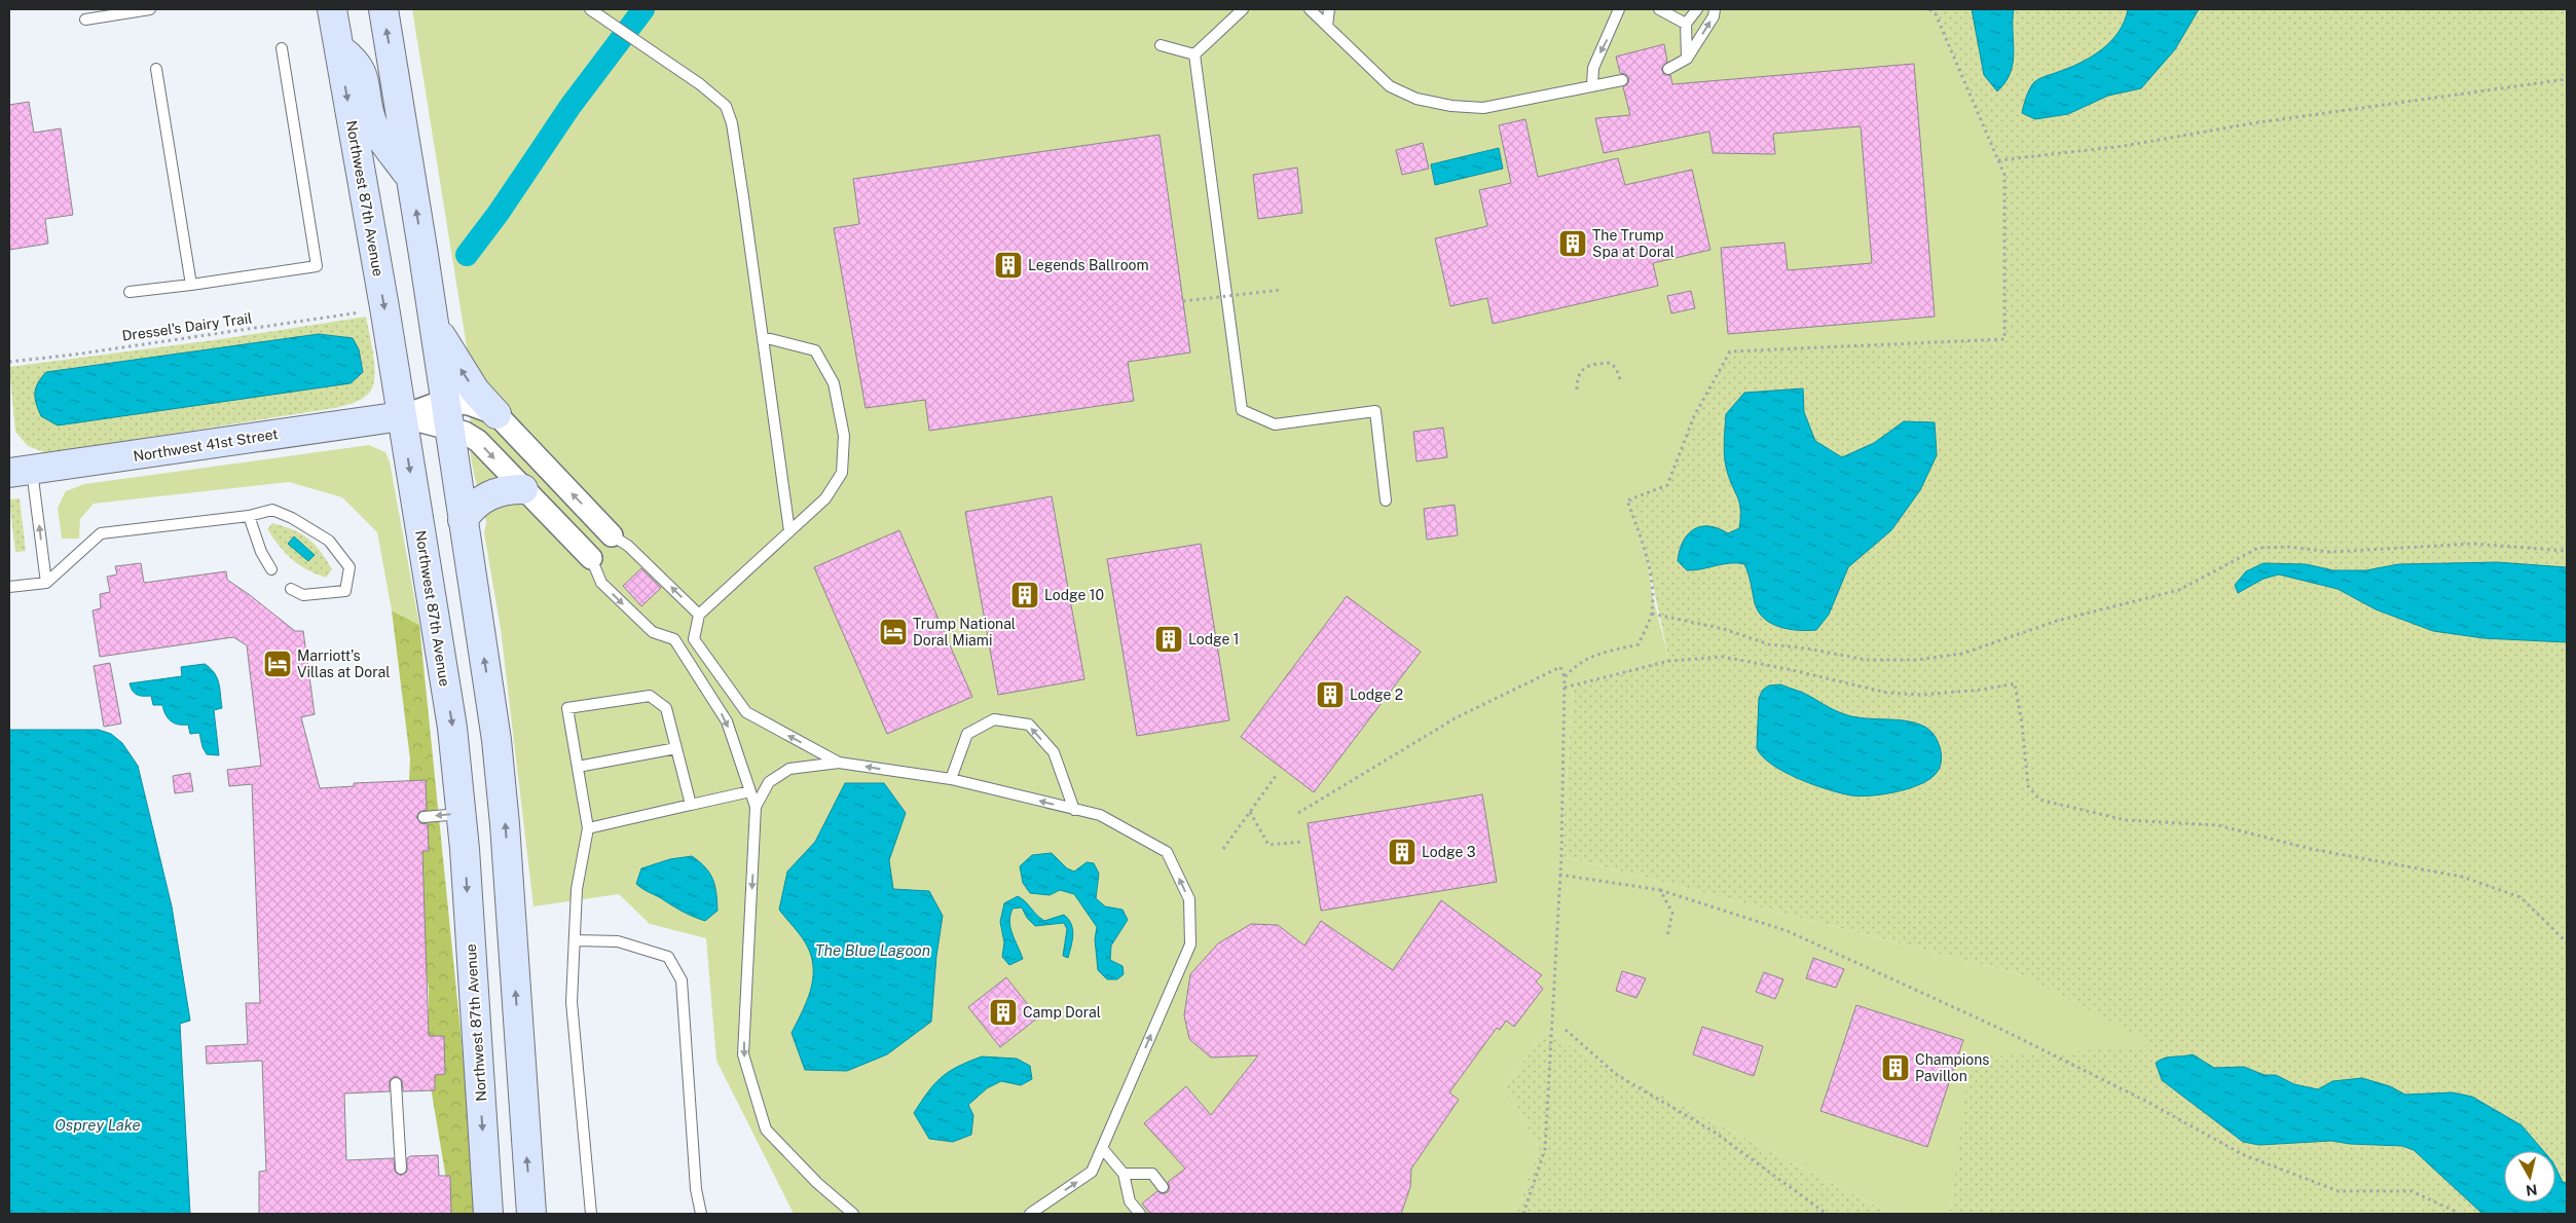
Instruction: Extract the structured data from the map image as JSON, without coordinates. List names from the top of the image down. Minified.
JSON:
{"streets":{"main road":["Northwest 87th Avenue","Northwest 41st Street"],"path":["Dressel's Dairy Trail"]},"crossings":[["Northwest 87th Avenue","Northwest 41st Street"]],"water":["The Blue Lagoon","Osprey Lake"],"places":{"building":["The Trump Spa at Doral","Legends Ballroom","Lodge 10","Lodge 1","Lodge 2","Lodge 3","Camp Doral","Champions Pavillon"],"hotel":["Trump National Doral Miami","Marriott's Villas at Doral"]},"north":"bottom"}
